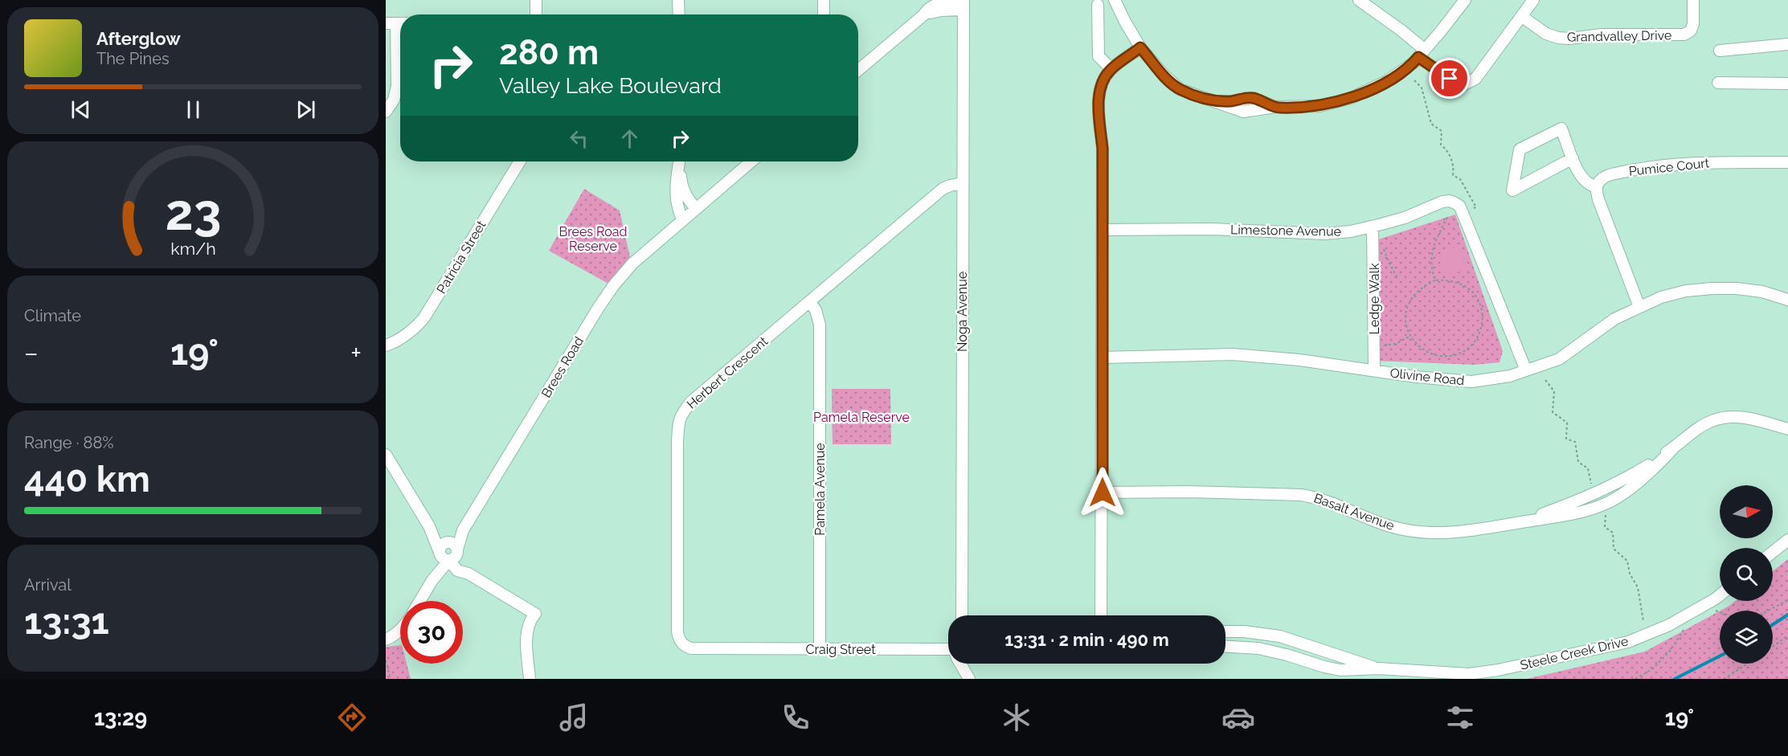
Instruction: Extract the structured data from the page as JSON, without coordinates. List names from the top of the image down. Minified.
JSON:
{"streets":{"street":["Grandvalley Drive","Pumice Court","Limestone Avenue","Patricia Street","Ledge Walk","Noga Avenue","Brees Road","Herbert Crescent","Olivine Road","Pamela Avenue","Basalt Avenue","Craig Street","Steele Creek Drive"]},"crossings":[["Limestone Avenue","Ledge Walk"],["Limestone Avenue","Olivine Road"],["Ledge Walk","Olivine Road"],["Noga Avenue","Herbert Crescent"],["Herbert Crescent","Pamela Avenue"],["Herbert Crescent","Craig Street"],["Pamela Avenue","Craig Street"]],"parks":["Brees Road Reserve","Pamela Reserve"],"north":"right","page":{"turn":["280 m","Valley Lake Boulevard"],"song":["Afterglow","The Pines"],"tile":["Climate",["Range · 88%","440 km"],["Arrival","13:31"]],"heat":["−","19°","+"],"limit":"30","trip":"13:31 · 2 min · 490 m","tabs":["13:29","19°"],"gauge":["23","km/h"]}}
